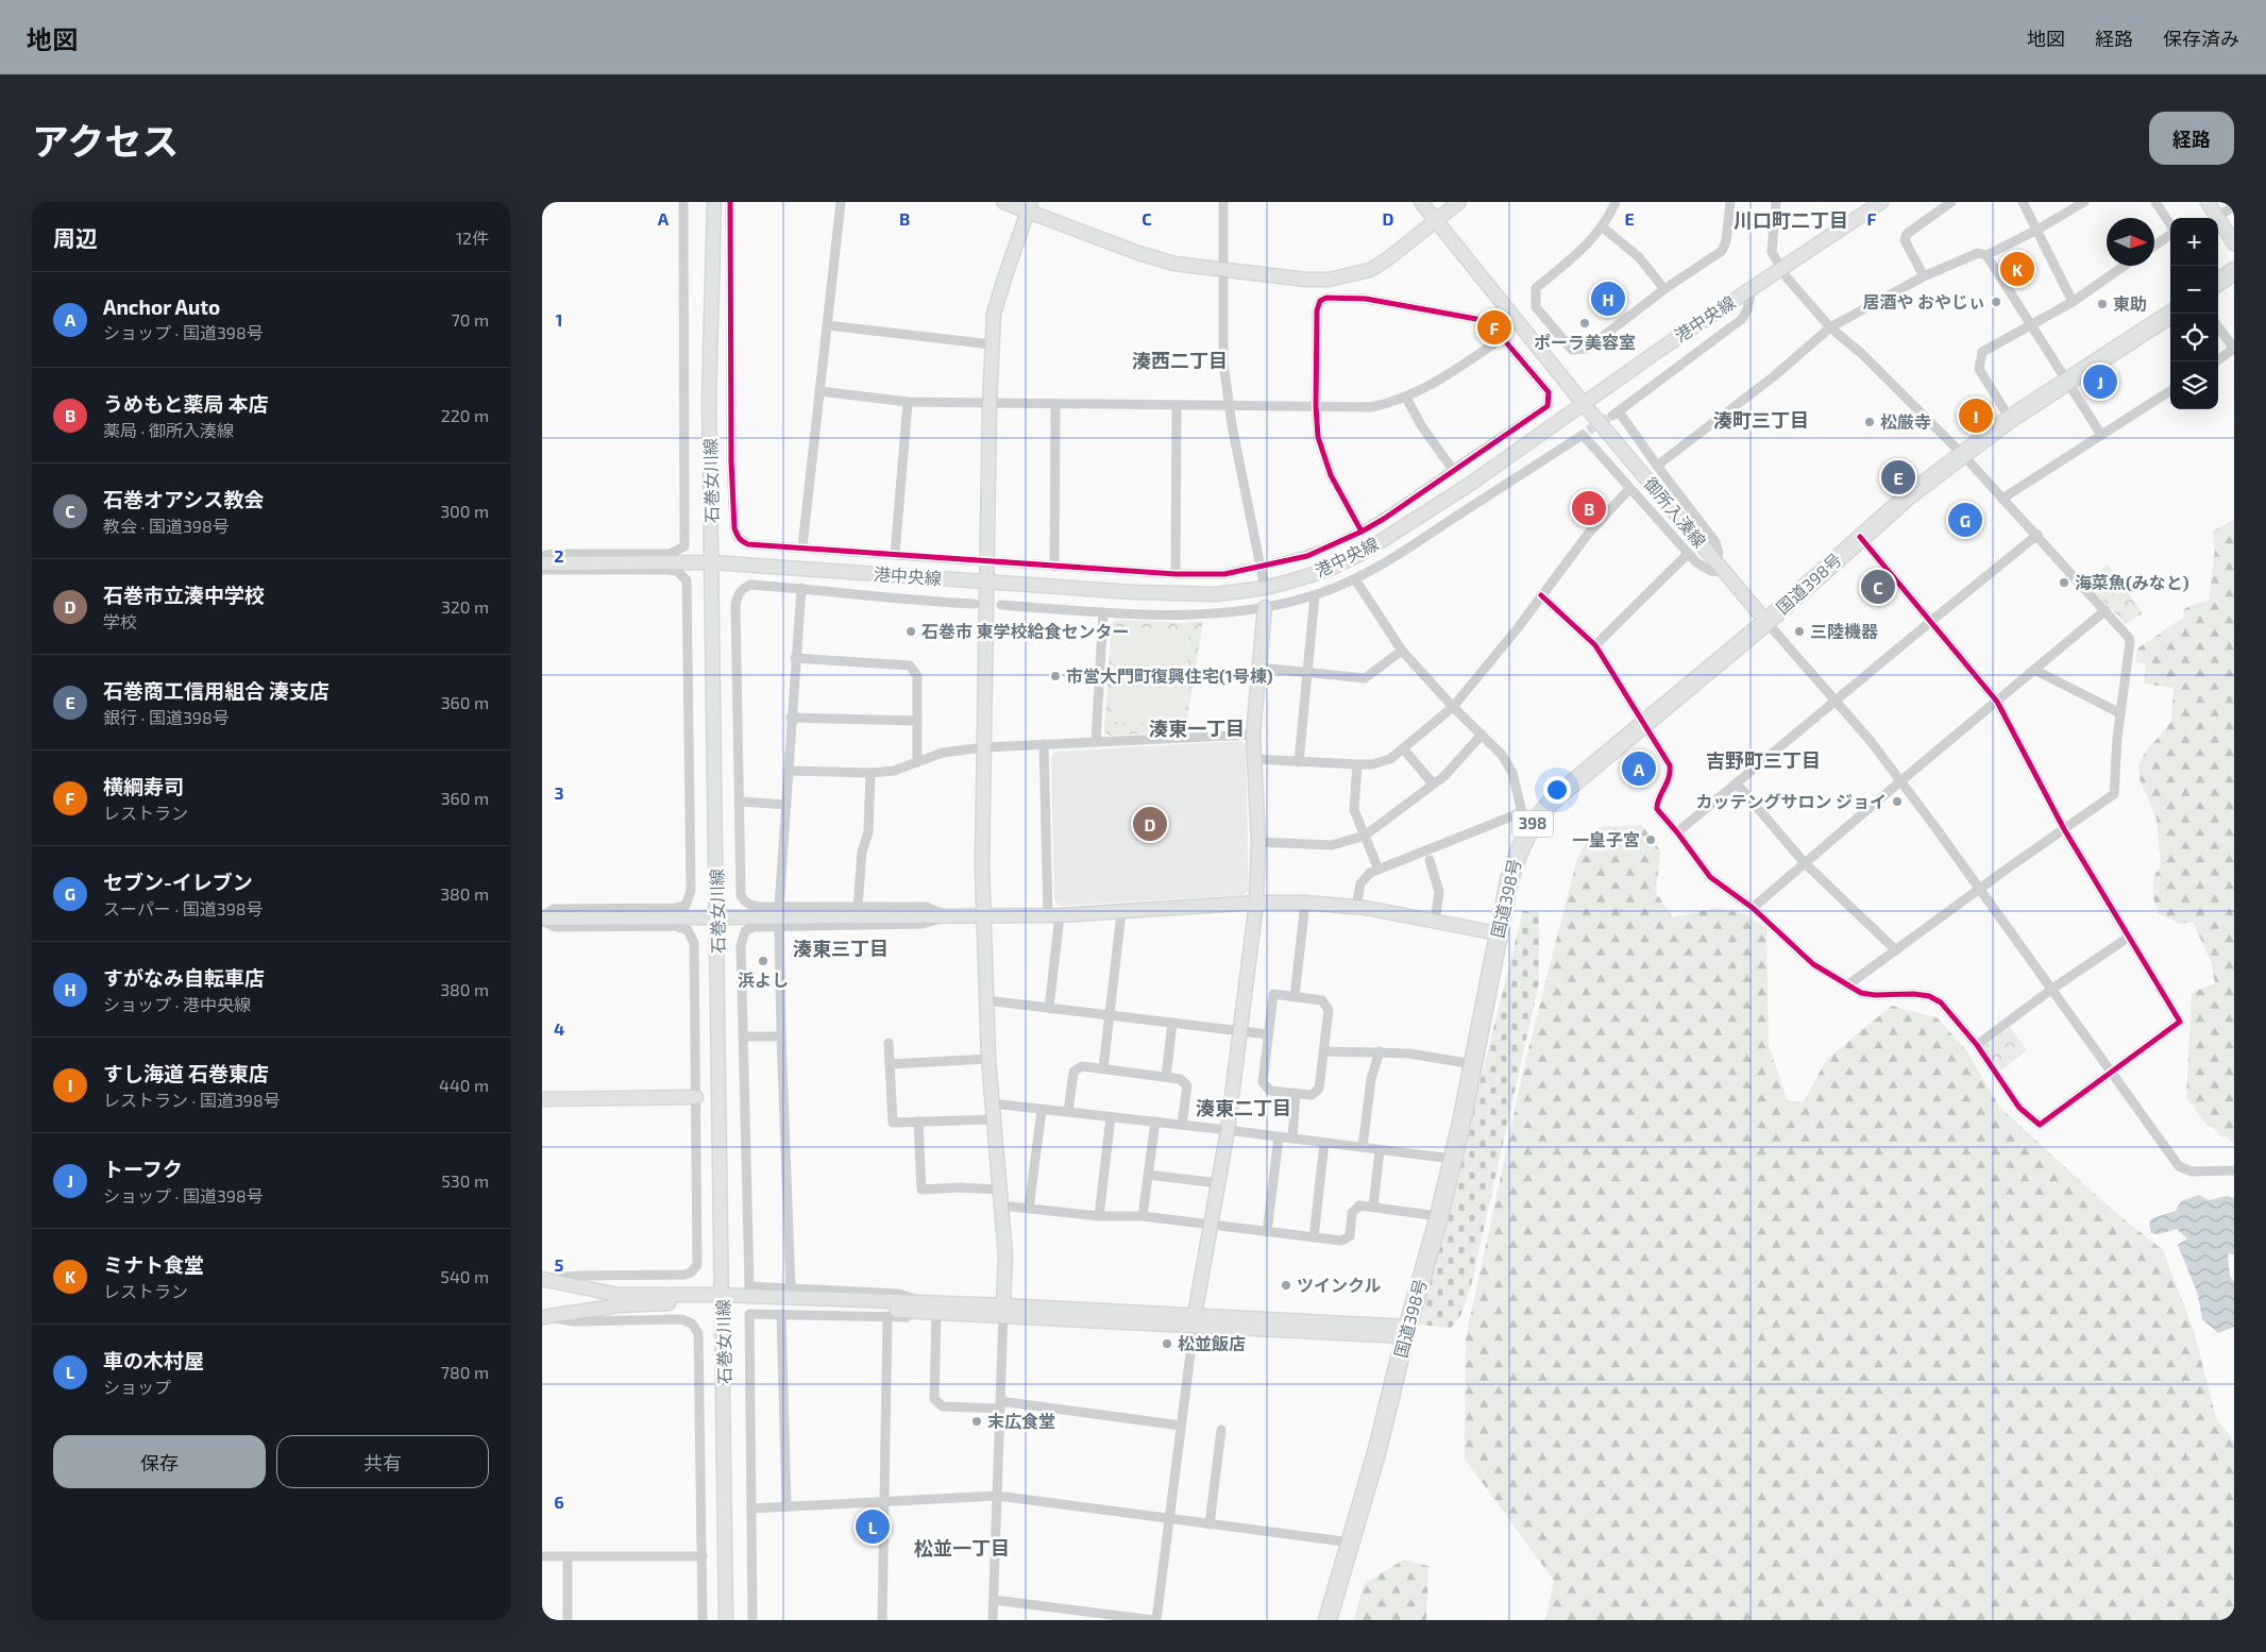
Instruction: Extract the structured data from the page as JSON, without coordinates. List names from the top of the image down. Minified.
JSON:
{"streets":{"highway":["国道398号","398"],"street":["港中央線","石巻女川線","御所入湊線"]},"crossings":[["港中央線","石巻女川線"],["港中央線","御所入湊線"],["御所入湊線","国道398号"]],"districts":["川口町二丁目","湊西二丁目","湊町三丁目","湊東一丁目","吉野町三丁目","湊東三丁目","湊東二丁目","松並一丁目"],"places":["居酒や おやじぃ","東助","ポーラ美容室","松厳寺","海菜魚(みなと)","石巻市 東学校給食センター","三陸機器","市営大門町復興住宅(1号棟)","カッテングサロン ジョイ","一皇子宮","浜よし","ツインクル","松並飯店","末広食堂"],"north":"right","page":{"header":"地図","nav":["地図","経路","保存済み"],"title":"アクセス","buttons":["経路",["保存","共有"]],"heading":["周辺","12件"],"map_buttons":["+","−"],"pins":["K","H","F","J","I","E","B","G","C","A","D","L"],"list":[{"mark":"A","name":"Anchor Auto","note":"ショップ · 国道398号","value":"70 m"},{"mark":"B","name":"うめもと薬局 本店","note":"薬局 · 御所入湊線","value":"220 m"},{"mark":"C","name":"石巻オアシス教会","note":"教会 · 国道398号","value":"300 m"},{"mark":"D","name":"石巻市立湊中学校","note":"学校","value":"320 m"},{"mark":"E","name":"石巻商工信用組合 湊支店","note":"銀行 · 国道398号","value":"360 m"},{"mark":"F","name":"横綱寿司","note":"レストラン","value":"360 m"},{"mark":"G","name":"セブン-イレブン","note":"スーパー · 国道398号","value":"380 m"},{"mark":"H","name":"すがなみ自転車店","note":"ショップ · 港中央線","value":"380 m"},{"mark":"I","name":"すし海道 石巻東店","note":"レストラン · 国道398号","value":"440 m"},{"mark":"J","name":"トーフク","note":"ショップ · 国道398号","value":"530 m"},{"mark":"K","name":"ミナト食堂","note":"レストラン","value":"540 m"},{"mark":"L","name":"車の木村屋","note":"ショップ","value":"780 m"}]},"grid":{"columns":["A","B","C","D","E","F"],"rows":["1","2","3","4","5","6"]}}
